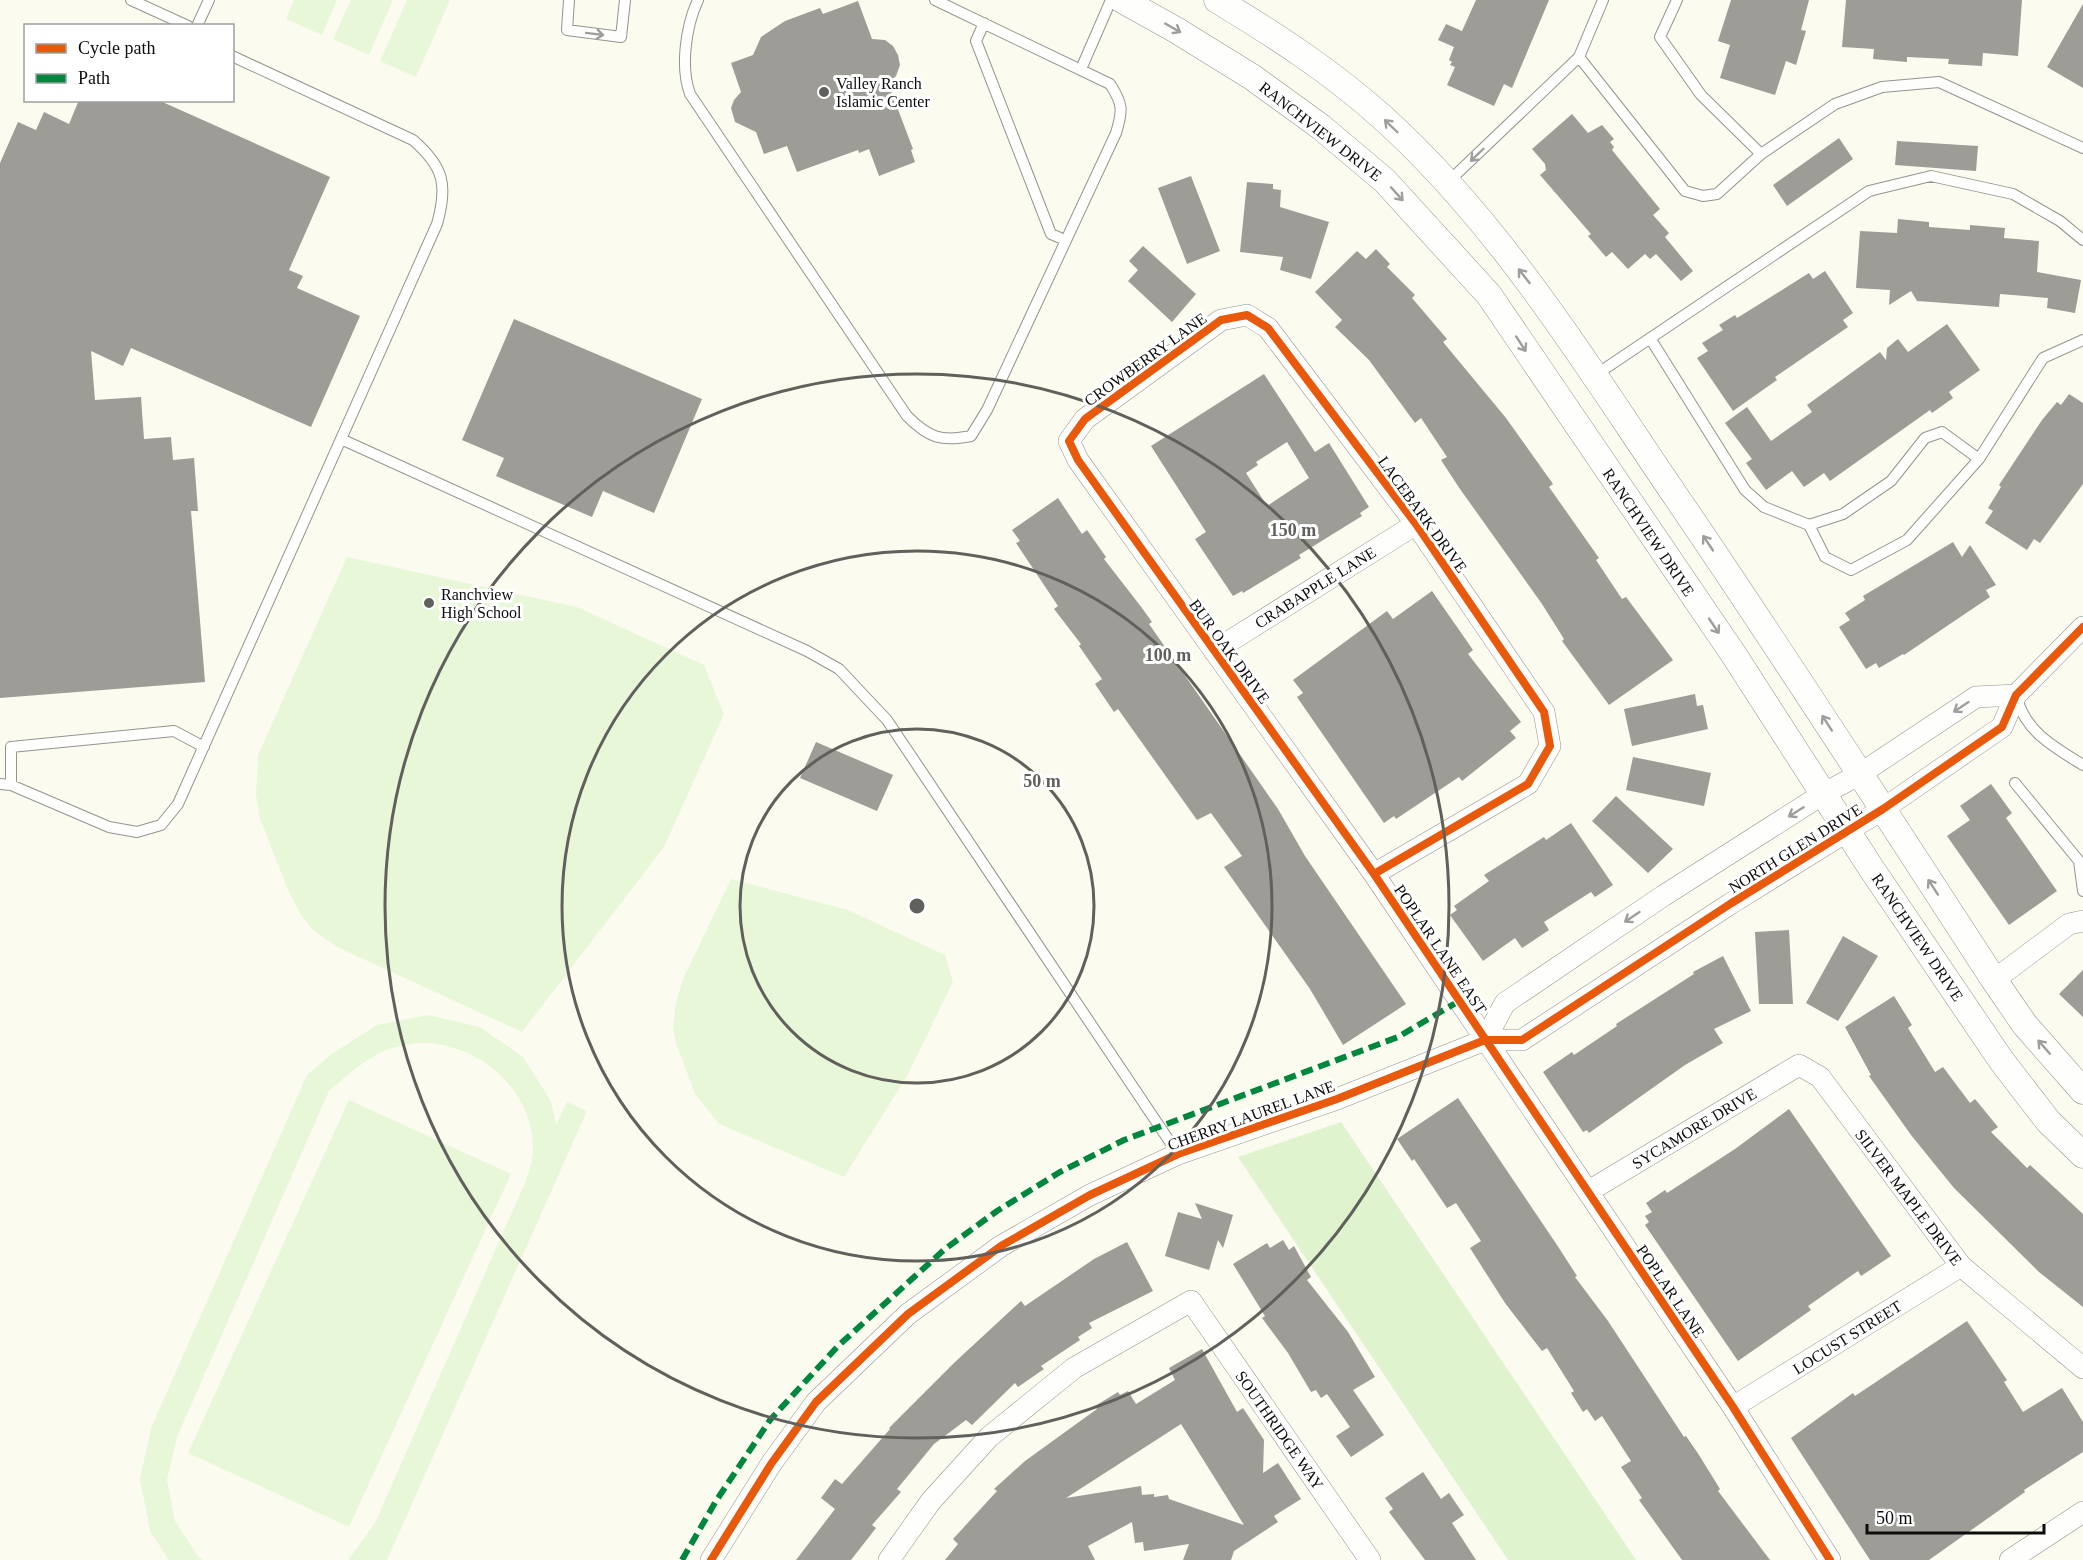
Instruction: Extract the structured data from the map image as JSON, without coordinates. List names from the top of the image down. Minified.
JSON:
{"streets":{"street":["RANCHVIEW DRIVE","CROWBERRY LANE","LACEBARK DRIVE","CRABAPPLE LANE","BUR OAK DRIVE","NORTH GLEN DRIVE","POPLAR LANE EAST","CHERRY LAUREL LANE","SYCAMORE DRIVE","SILVER MAPLE DRIVE","POPLAR LANE","LOCUST STREET","SOUTHRIDGE WAY"]},"crossings":[["RANCHVIEW DRIVE","NORTH GLEN DRIVE"],["CROWBERRY LANE","LACEBARK DRIVE"],["CROWBERRY LANE","BUR OAK DRIVE"],["LACEBARK DRIVE","CRABAPPLE LANE"],["LACEBARK DRIVE","BUR OAK DRIVE"],["LACEBARK DRIVE","POPLAR LANE EAST"],["CRABAPPLE LANE","BUR OAK DRIVE"],["BUR OAK DRIVE","POPLAR LANE EAST"],["NORTH GLEN DRIVE","POPLAR LANE EAST"],["NORTH GLEN DRIVE","CHERRY LAUREL LANE"],["NORTH GLEN DRIVE","POPLAR LANE"],["POPLAR LANE EAST","CHERRY LAUREL LANE"],["POPLAR LANE EAST","POPLAR LANE"],["CHERRY LAUREL LANE","POPLAR LANE"],["SYCAMORE DRIVE","SILVER MAPLE DRIVE"],["SYCAMORE DRIVE","POPLAR LANE"],["SILVER MAPLE DRIVE","LOCUST STREET"],["POPLAR LANE","LOCUST STREET"]],"places":["Valley Ranch Islamic Center","Ranchview High School"],"legend":["Cycle path","Path"],"scale_bar":"50 m","rings":["150 m","100 m","50 m"]}
